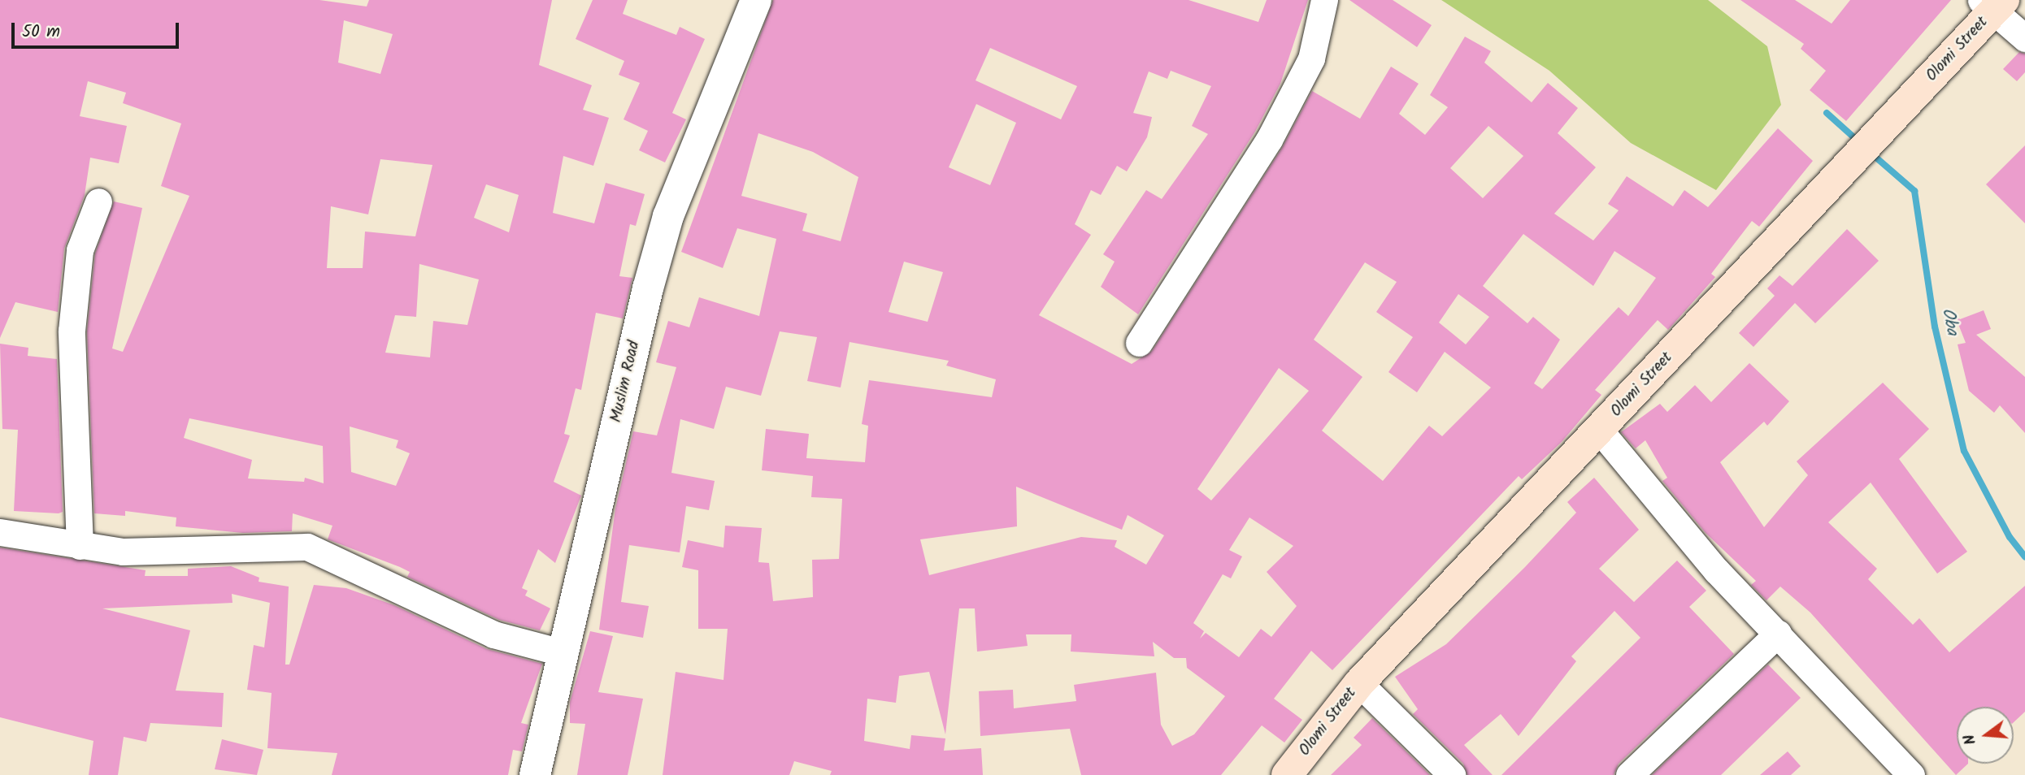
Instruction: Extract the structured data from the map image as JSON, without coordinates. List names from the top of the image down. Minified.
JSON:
{"streets":{"main road":["Olomi Street"],"street":["Muslim Road"]},"water":["Oba"],"scale_bar":"50 m","north":"left"}
